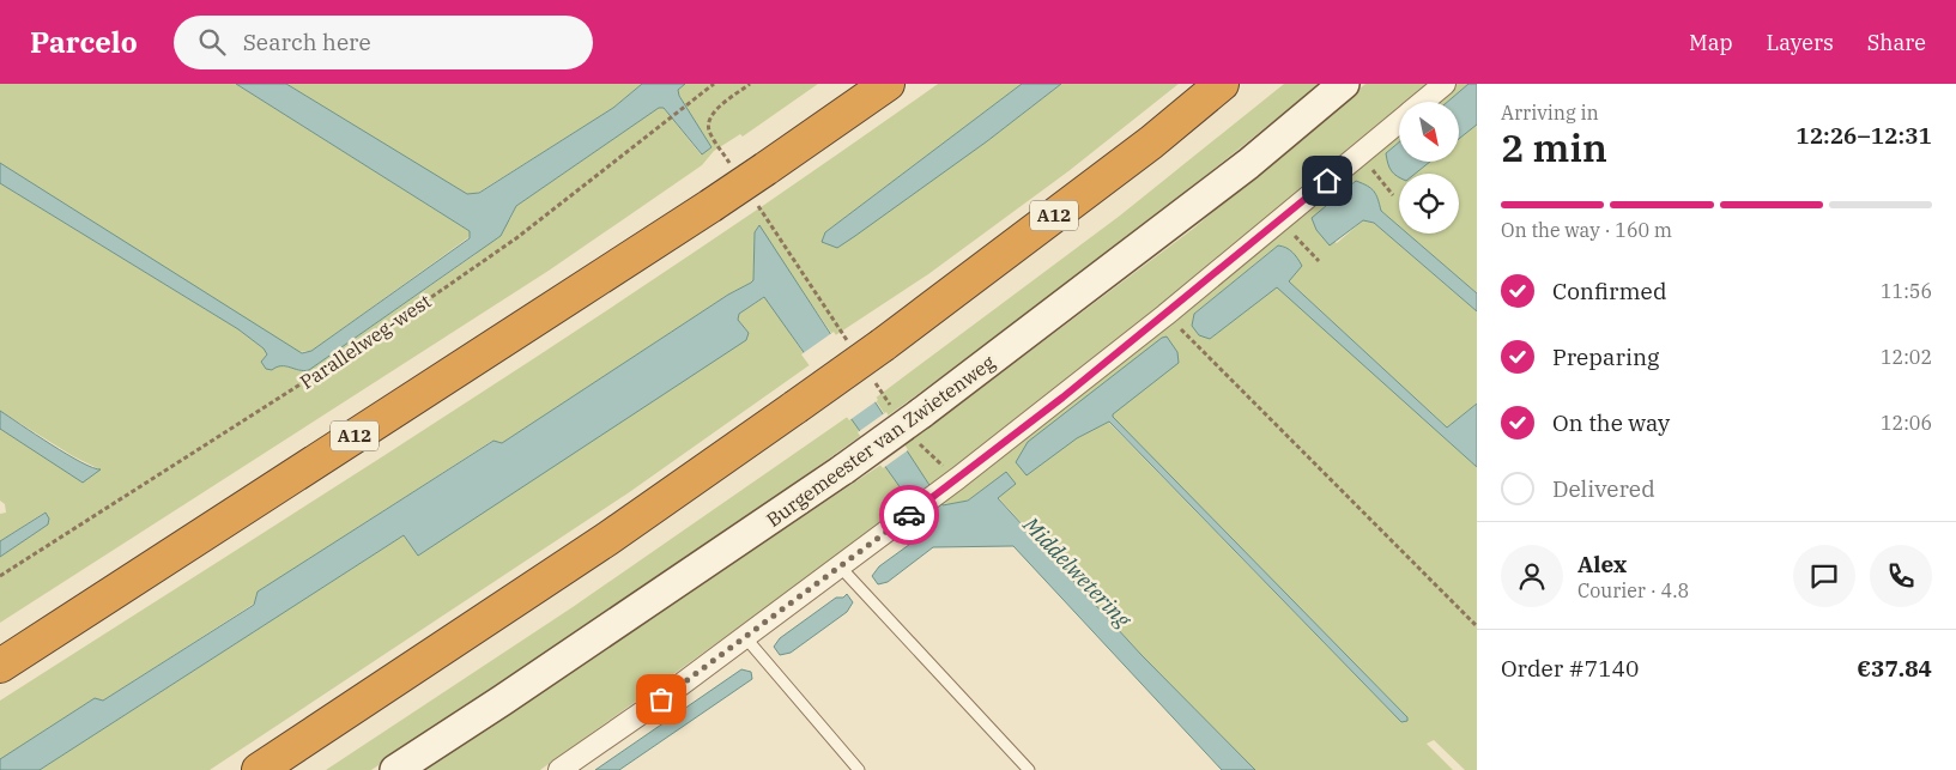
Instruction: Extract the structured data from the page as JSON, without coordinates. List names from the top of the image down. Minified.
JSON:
{"streets":{"highway":["A12"],"main road":["Burgemeester van Zwietenweg"],"path":["Parallelweg-west"]},"water":["Middelwetering"],"north":"bottom right","page":{"header":"Parcelo","search":"Search here","nav":["Map","Layers","Share"],"heading":["2 min","Arriving in","12:26–12:31"],"panel":["Alex","Courier · 4.8","Order #7140","€37.84"],"bar":"On the way · 160 m","list":[["Confirmed","11:56"],["Preparing","12:02"],["On the way","12:06"],"Delivered"]}}
